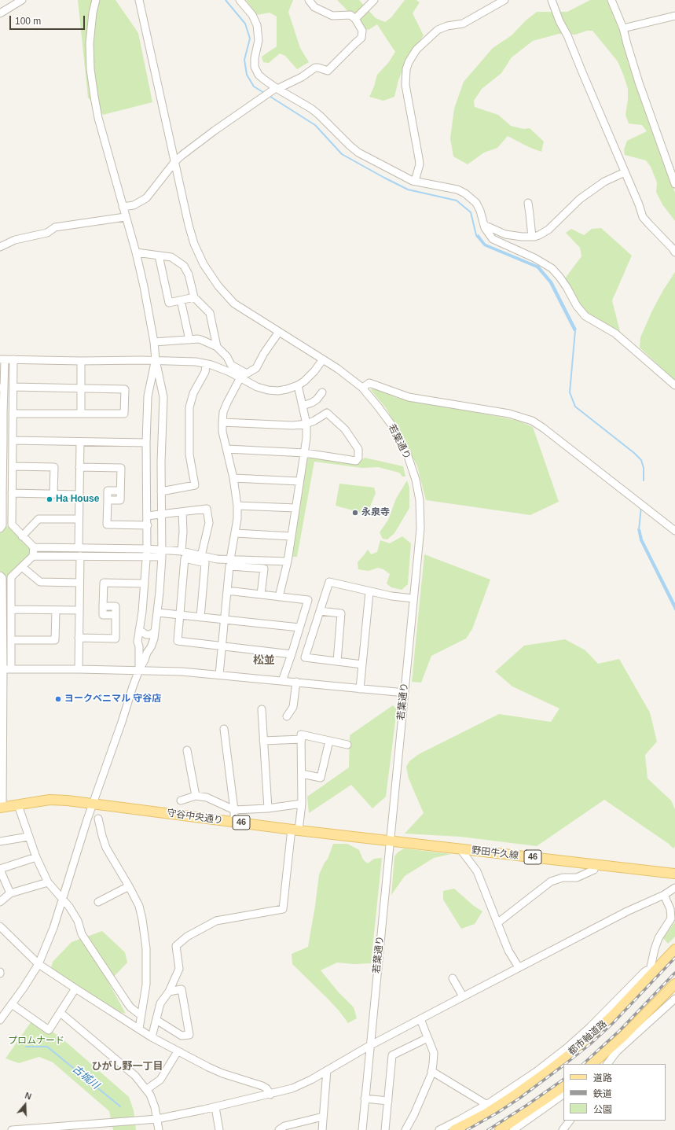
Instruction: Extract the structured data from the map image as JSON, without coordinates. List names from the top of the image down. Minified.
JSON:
{"streets":{"main road":["守谷中央通り","46","野田牛久線","都市軸道路"],"street":["若葉通り"]},"crossings":[["若葉通り","守谷中央通り"],["若葉通り","野田牛久線"],["守谷中央通り","野田牛久線"]],"districts":["松並","ひがし野一丁目"],"water":["古城川"],"parks":["プロムナード"],"places":["Ha House","永泉寺","ヨークベニマル 守谷店"],"legend":["道路","鉄道","公園"],"scale_bar":"100 m","north":"top"}
